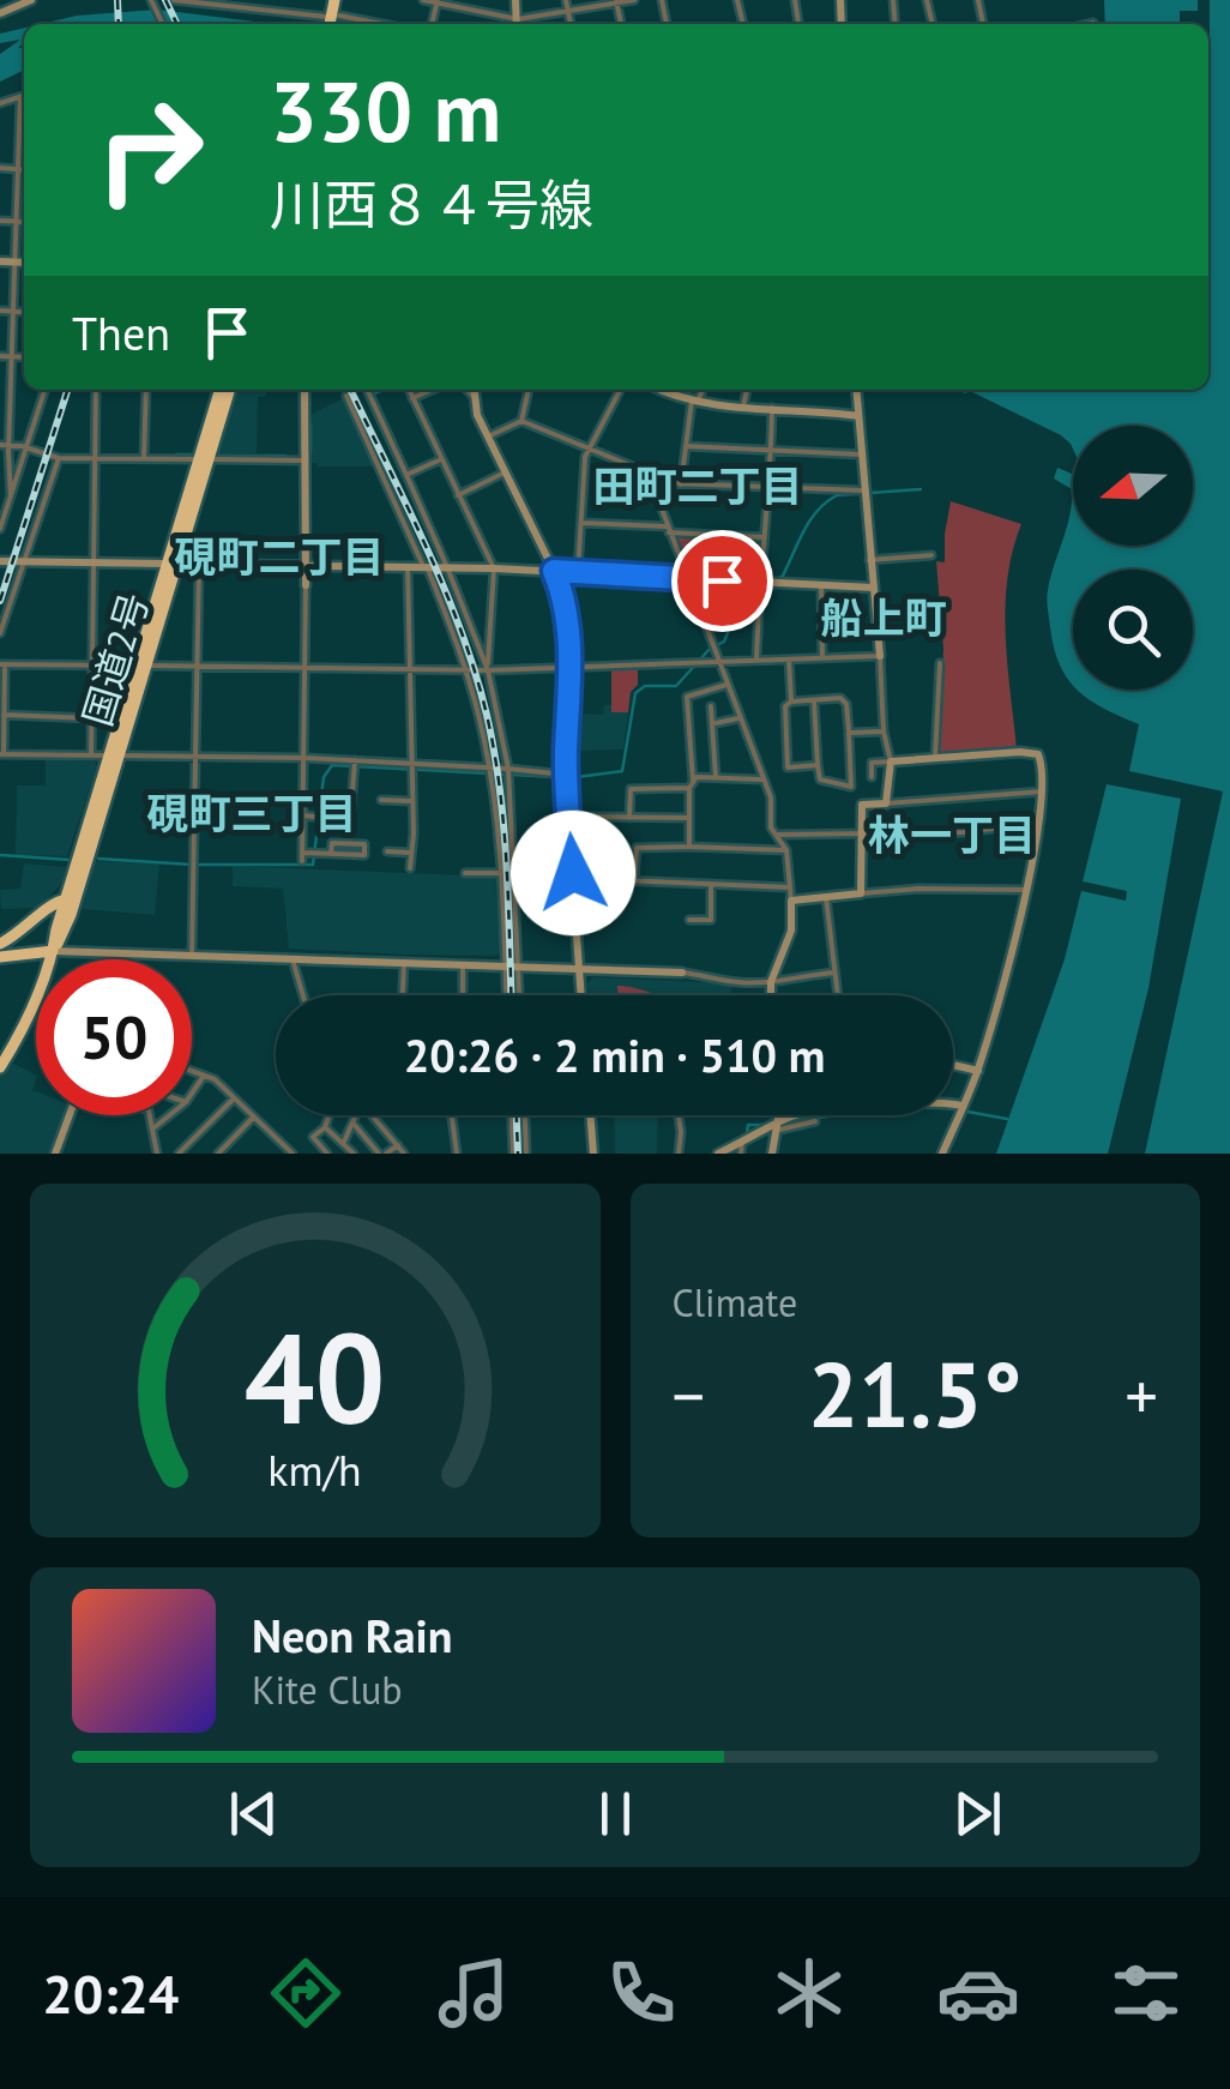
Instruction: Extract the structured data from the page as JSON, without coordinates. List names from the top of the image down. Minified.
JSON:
{"streets":{"highway":["国道2号"]},"districts":["田町二丁目","硯町二丁目","船上町","硯町三丁目","林一丁目"],"north":"left","page":{"turn":["330 m","川西８４号線"],"then":"Then","limit":"50","trip":"20:26 · 2 min · 510 m","tile":"Climate","heat":["−","21.5°","+"],"song":["Neon Rain","Kite Club"],"tabs":"20:24","gauge":["40","km/h"]}}
